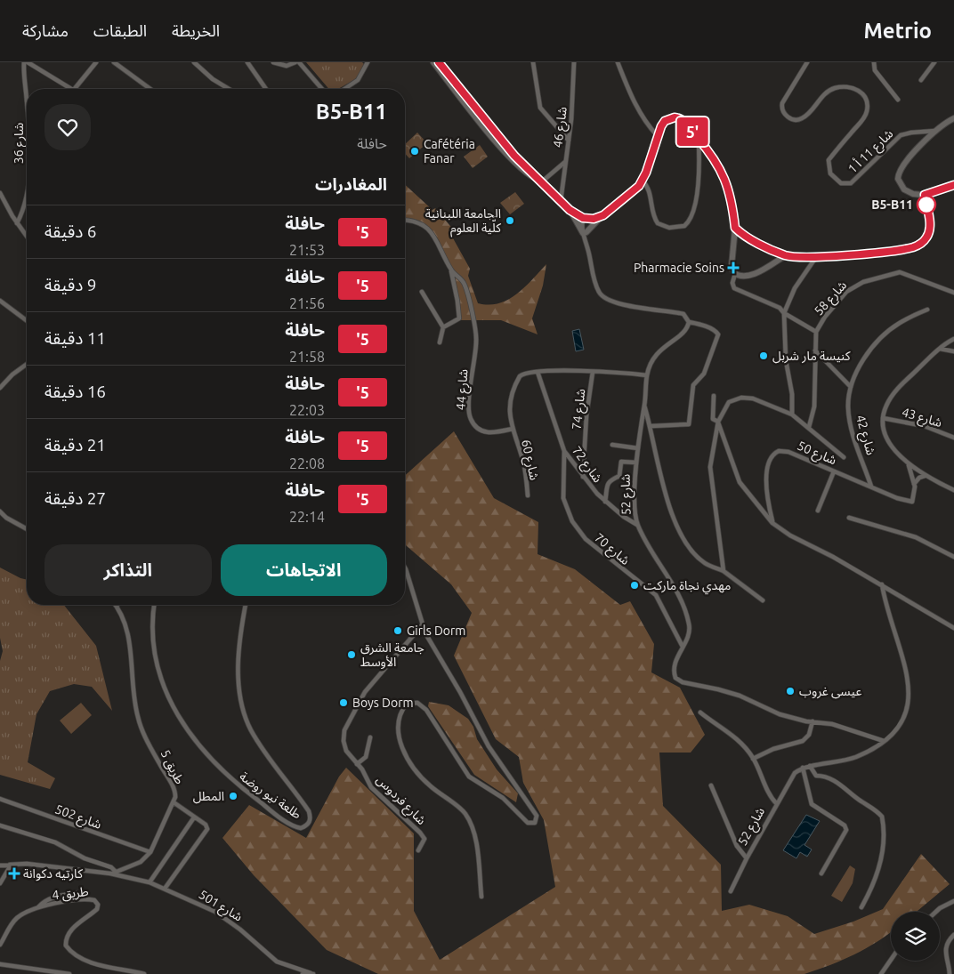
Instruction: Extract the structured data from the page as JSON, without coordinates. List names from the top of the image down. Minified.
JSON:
{"streets":{"street":["شارع 46","شارع 36","شارع 11 أ 1","شارع 58","شارع 44","شارع 74","شارع 43","شارع 42","شارع 50","شارع 60","شارع 72","شارع 52","شارع 70","طريق 5","طلعة نيو روضة","شارع فردوس","شارع 502","طريق 4","شارع 501"]},"crossings":[["شارع 44","شارع 60"],["شارع 74","شارع 72"],["شارع 42","شارع 50"],["شارع 72","شارع 52"],["شارع 72","شارع 70"],["شارع 52","شارع 70"],["طريق 5","شارع 502"],["طريق 5","شارع 501"]],"places":{"other":["Cafétéria Fanar","B5-B11","الجامعة اللبنانية كلّية العلوم","كنيسة مار شربل","مهدي نجاة ماركت","Girls Dorm","جامعة الشرق الأوسط","عيسى غروب","Boys Dorm","المطل"],"health":["Pharmacie Soins","كارتيه دكوانة"]},"lines":["bus line 5'"],"page":{"header":"Metrio","nav":["الخريطة","الطبقات","مشاركة"],"on_map":"5'","heading":[["B5-B11","حافلة"],"المغادرات"],"list":[{"mark":"5'","name":"حافلة","note":"21:53","value":"6 دقيقة"},{"mark":"5'","name":"حافلة","note":"21:56","value":"9 دقيقة"},{"mark":"5'","name":"حافلة","note":"21:58","value":"11 دقيقة"},{"mark":"5'","name":"حافلة","note":"22:03","value":"16 دقيقة"},{"mark":"5'","name":"حافلة","note":"22:08","value":"21 دقيقة"},{"mark":"5'","name":"حافلة","note":"22:14","value":"27 دقيقة"}],"buttons":["الاتجاهات","التذاكر"]}}
